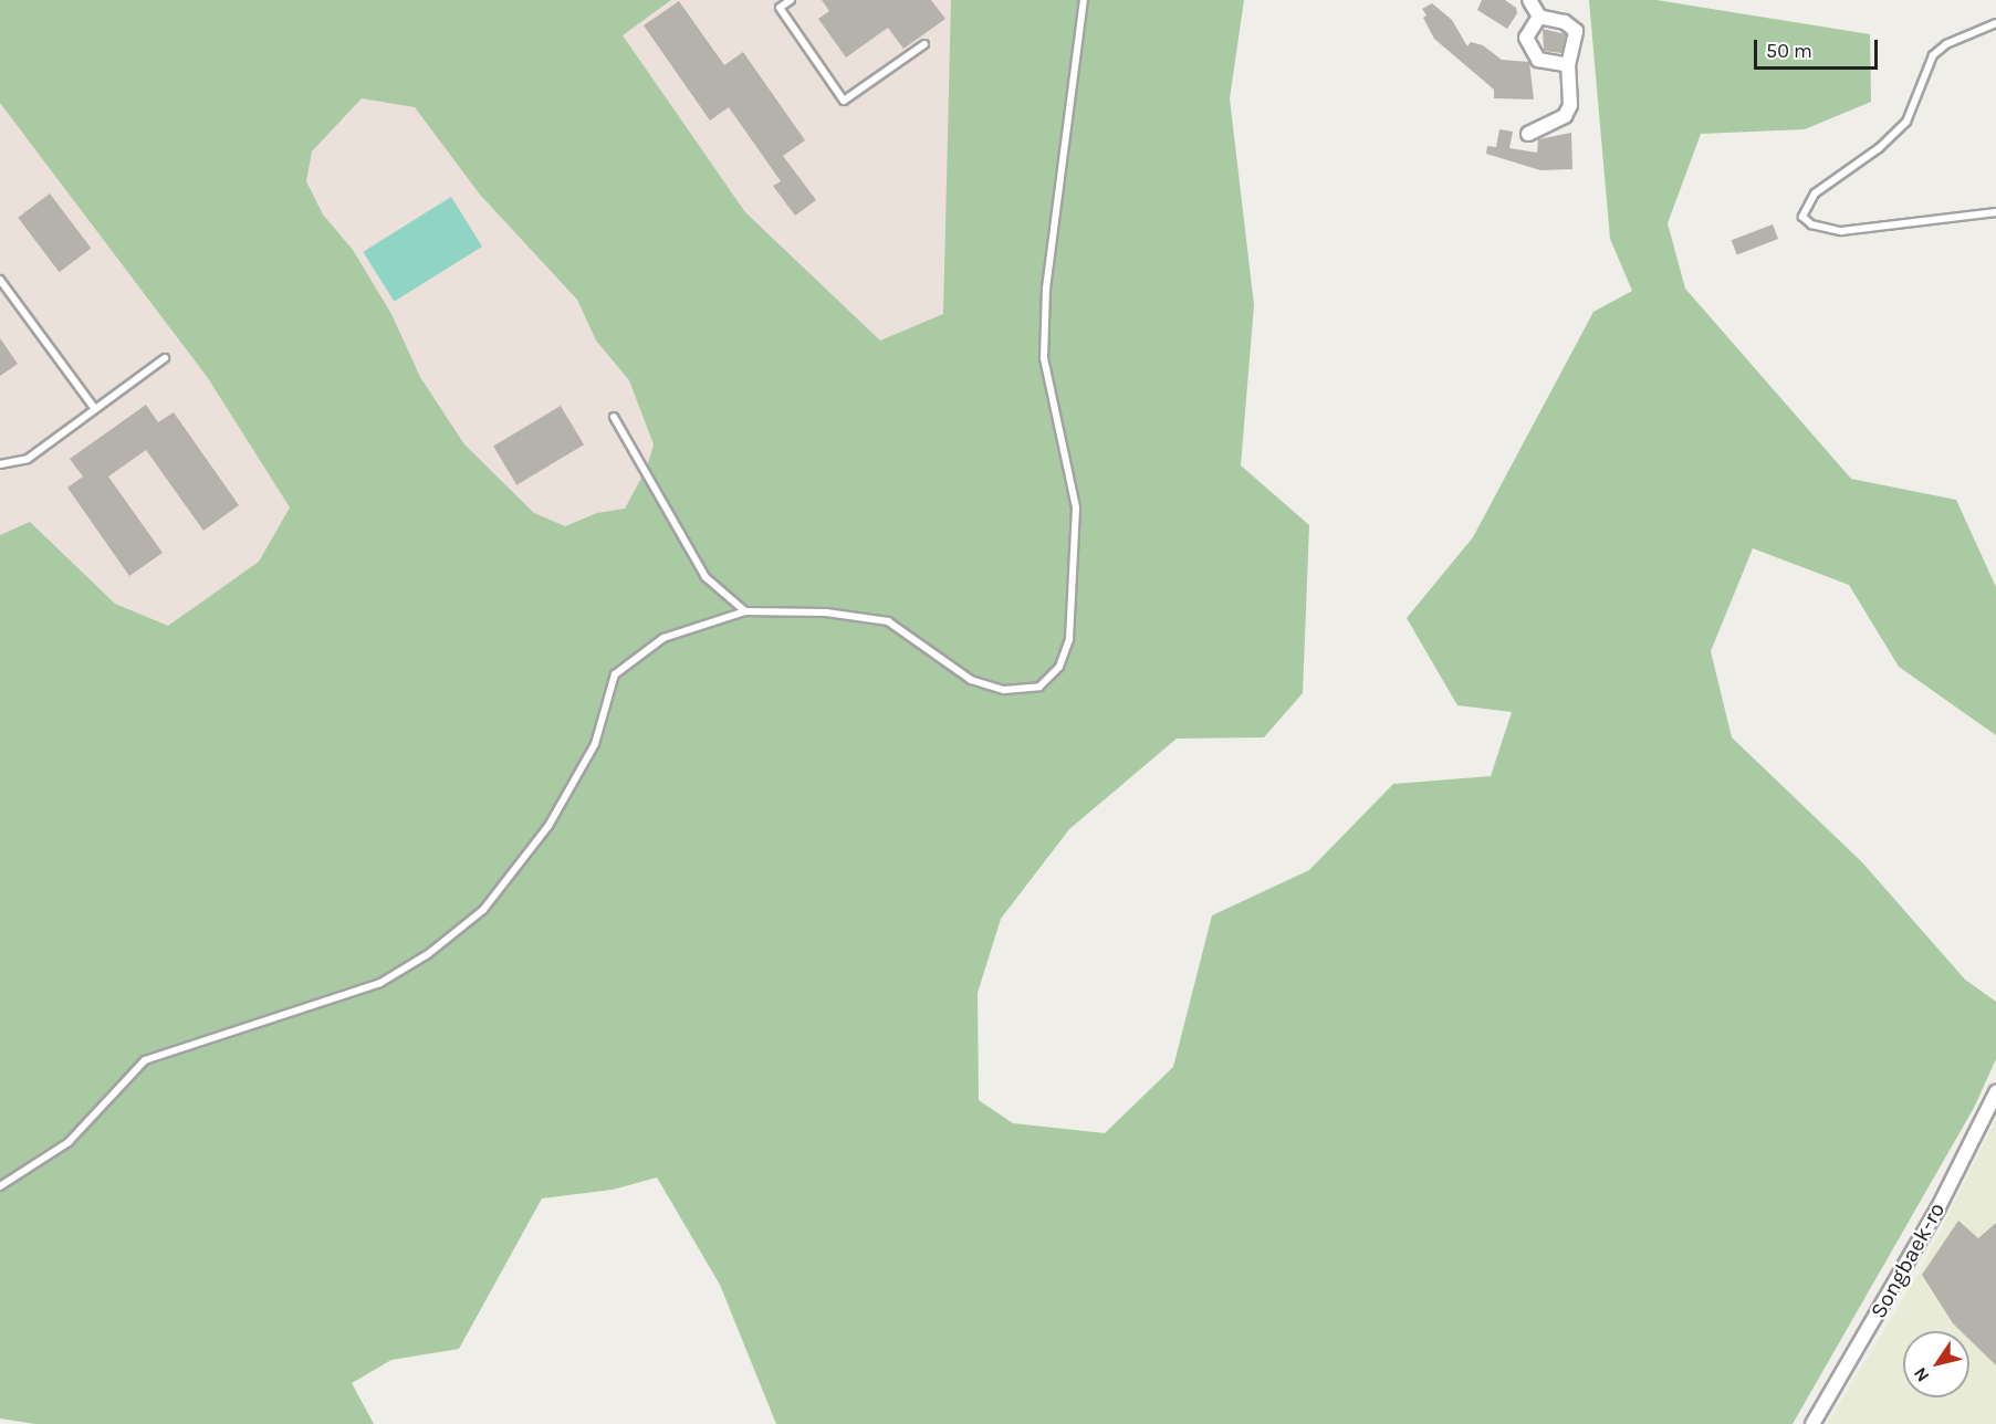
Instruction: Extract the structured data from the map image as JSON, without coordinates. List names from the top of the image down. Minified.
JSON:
{"streets":{"street":["Songbaek-ro"]},"scale_bar":"50 m","north":"bottom left"}
